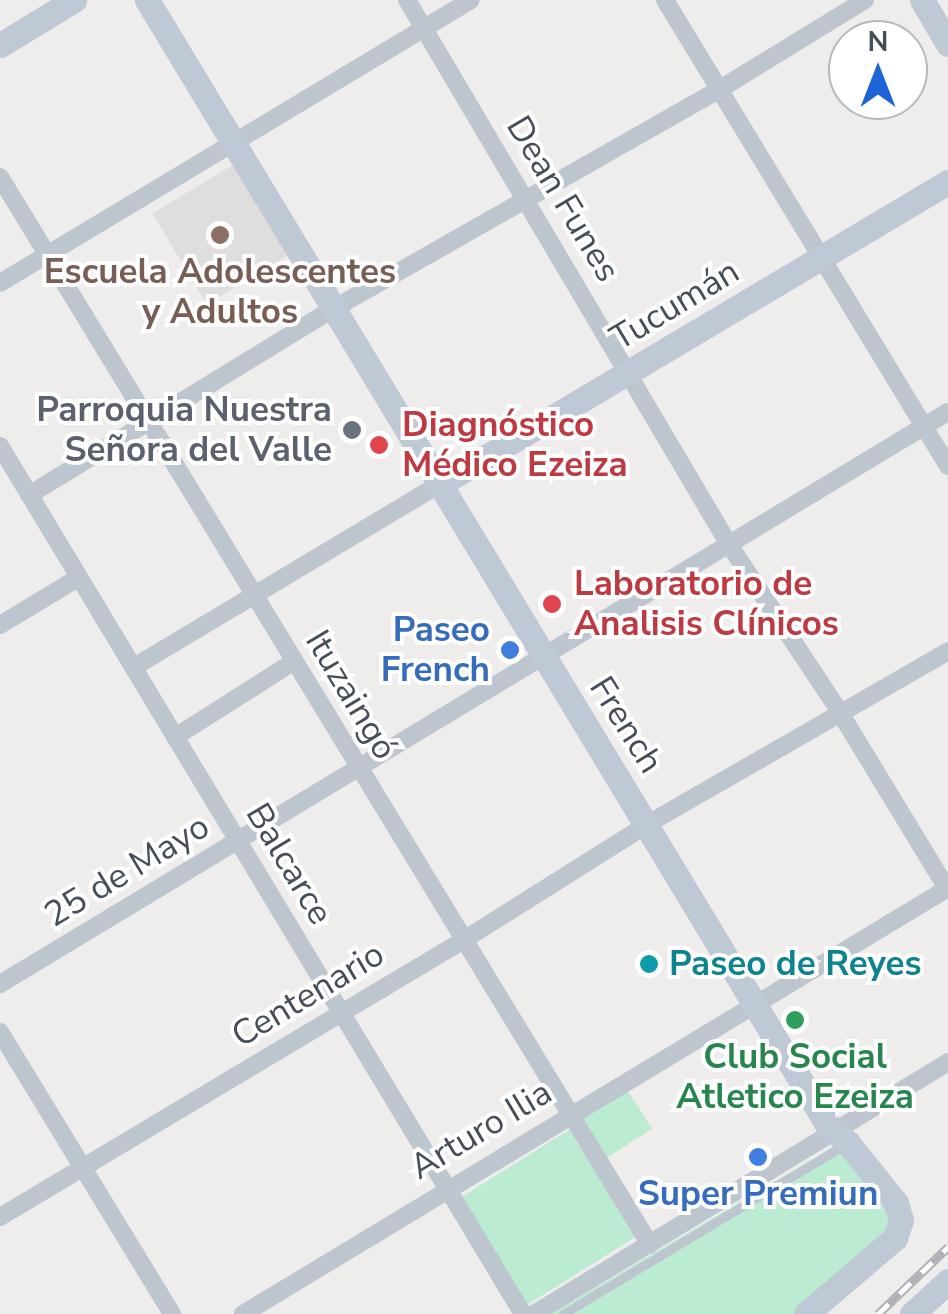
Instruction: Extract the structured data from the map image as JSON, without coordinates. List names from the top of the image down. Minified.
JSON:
{"streets":{"street":["Dean Funes","Tucumán","Ituzaingó","French","Balcarce","25 de Mayo","Centenario","Arturo Ilia"]},"crossings":[["Dean Funes","Tucumán"],["Dean Funes","25 de Mayo"],["Dean Funes","Centenario"],["Dean Funes","Arturo Ilia"],["Tucumán","French"],["Ituzaingó","25 de Mayo"],["Ituzaingó","Centenario"],["Ituzaingó","Arturo Ilia"],["French","25 de Mayo"],["French","Centenario"],["French","Arturo Ilia"],["Balcarce","25 de Mayo"],["Balcarce","Centenario"],["Balcarce","Arturo Ilia"]],"places":["Escuela Adolescentes y Adultos","Parroquia Nuestra Señora del Valle","Diagnóstico Médico Ezeiza","Laboratorio de Analisis Clínicos","Paseo French","Paseo de Reyes","Club Social Atletico Ezeiza","Super Premiun"],"north":"top"}
